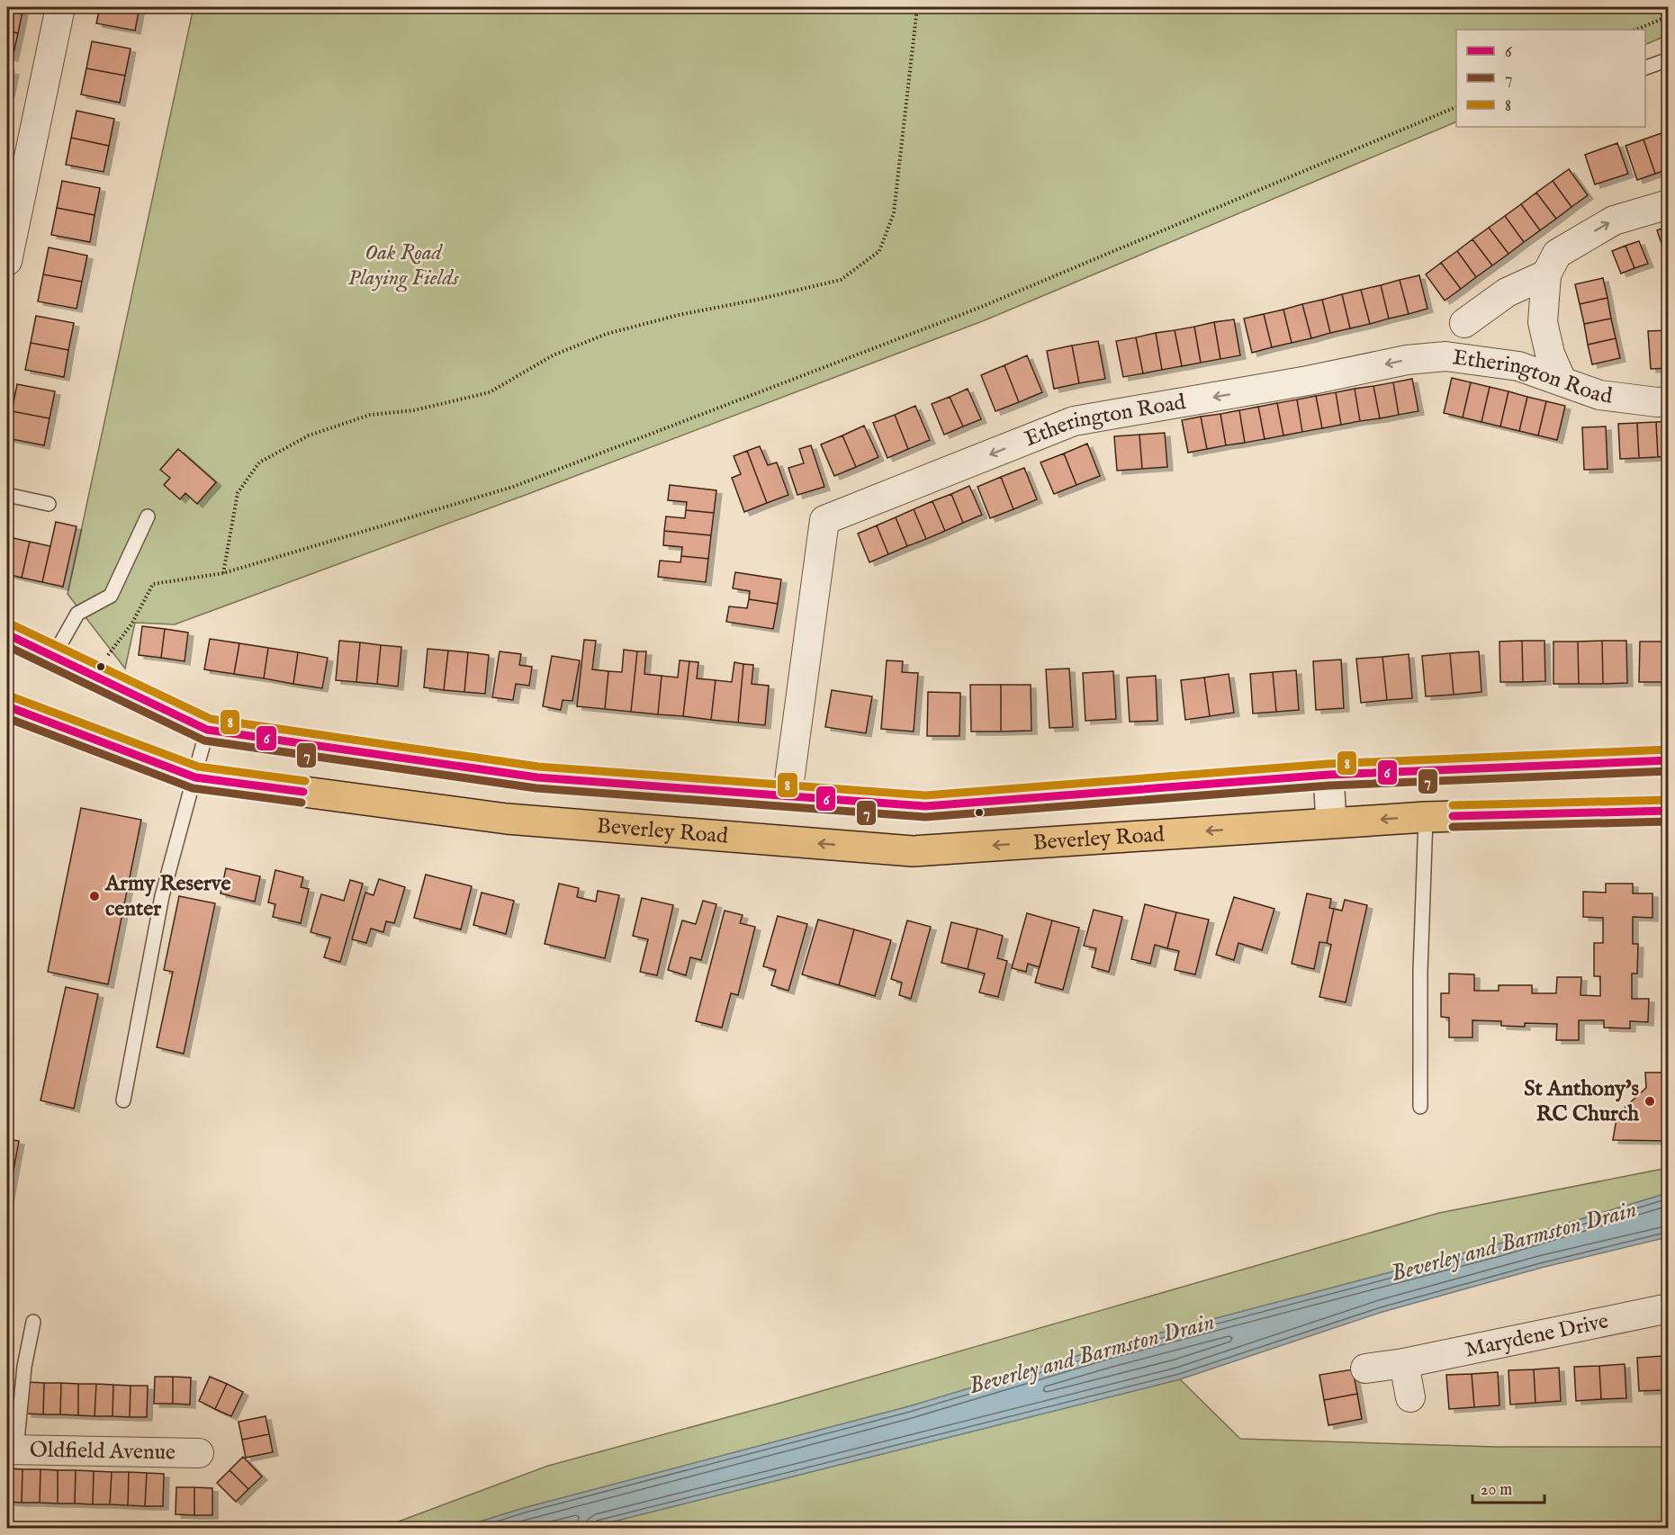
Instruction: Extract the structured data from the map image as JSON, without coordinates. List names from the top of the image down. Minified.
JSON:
{"streets":{"main road":["Beverley Road"],"street":["Etherington Road","Marydene Drive","Oldfield Avenue"]},"crossings":[["Etherington Road","Beverley Road"]],"one_way":["Etherington Road"],"water":["Beverley and Barmston Drain"],"parks":["Oak Road Playing Fields"],"places":["Army Reserve center","St Anthony's RC Church"],"lines":["transit line 8","transit line 6","transit line 7"],"legend":["6","7","8"],"scale_bar":"20 m"}
